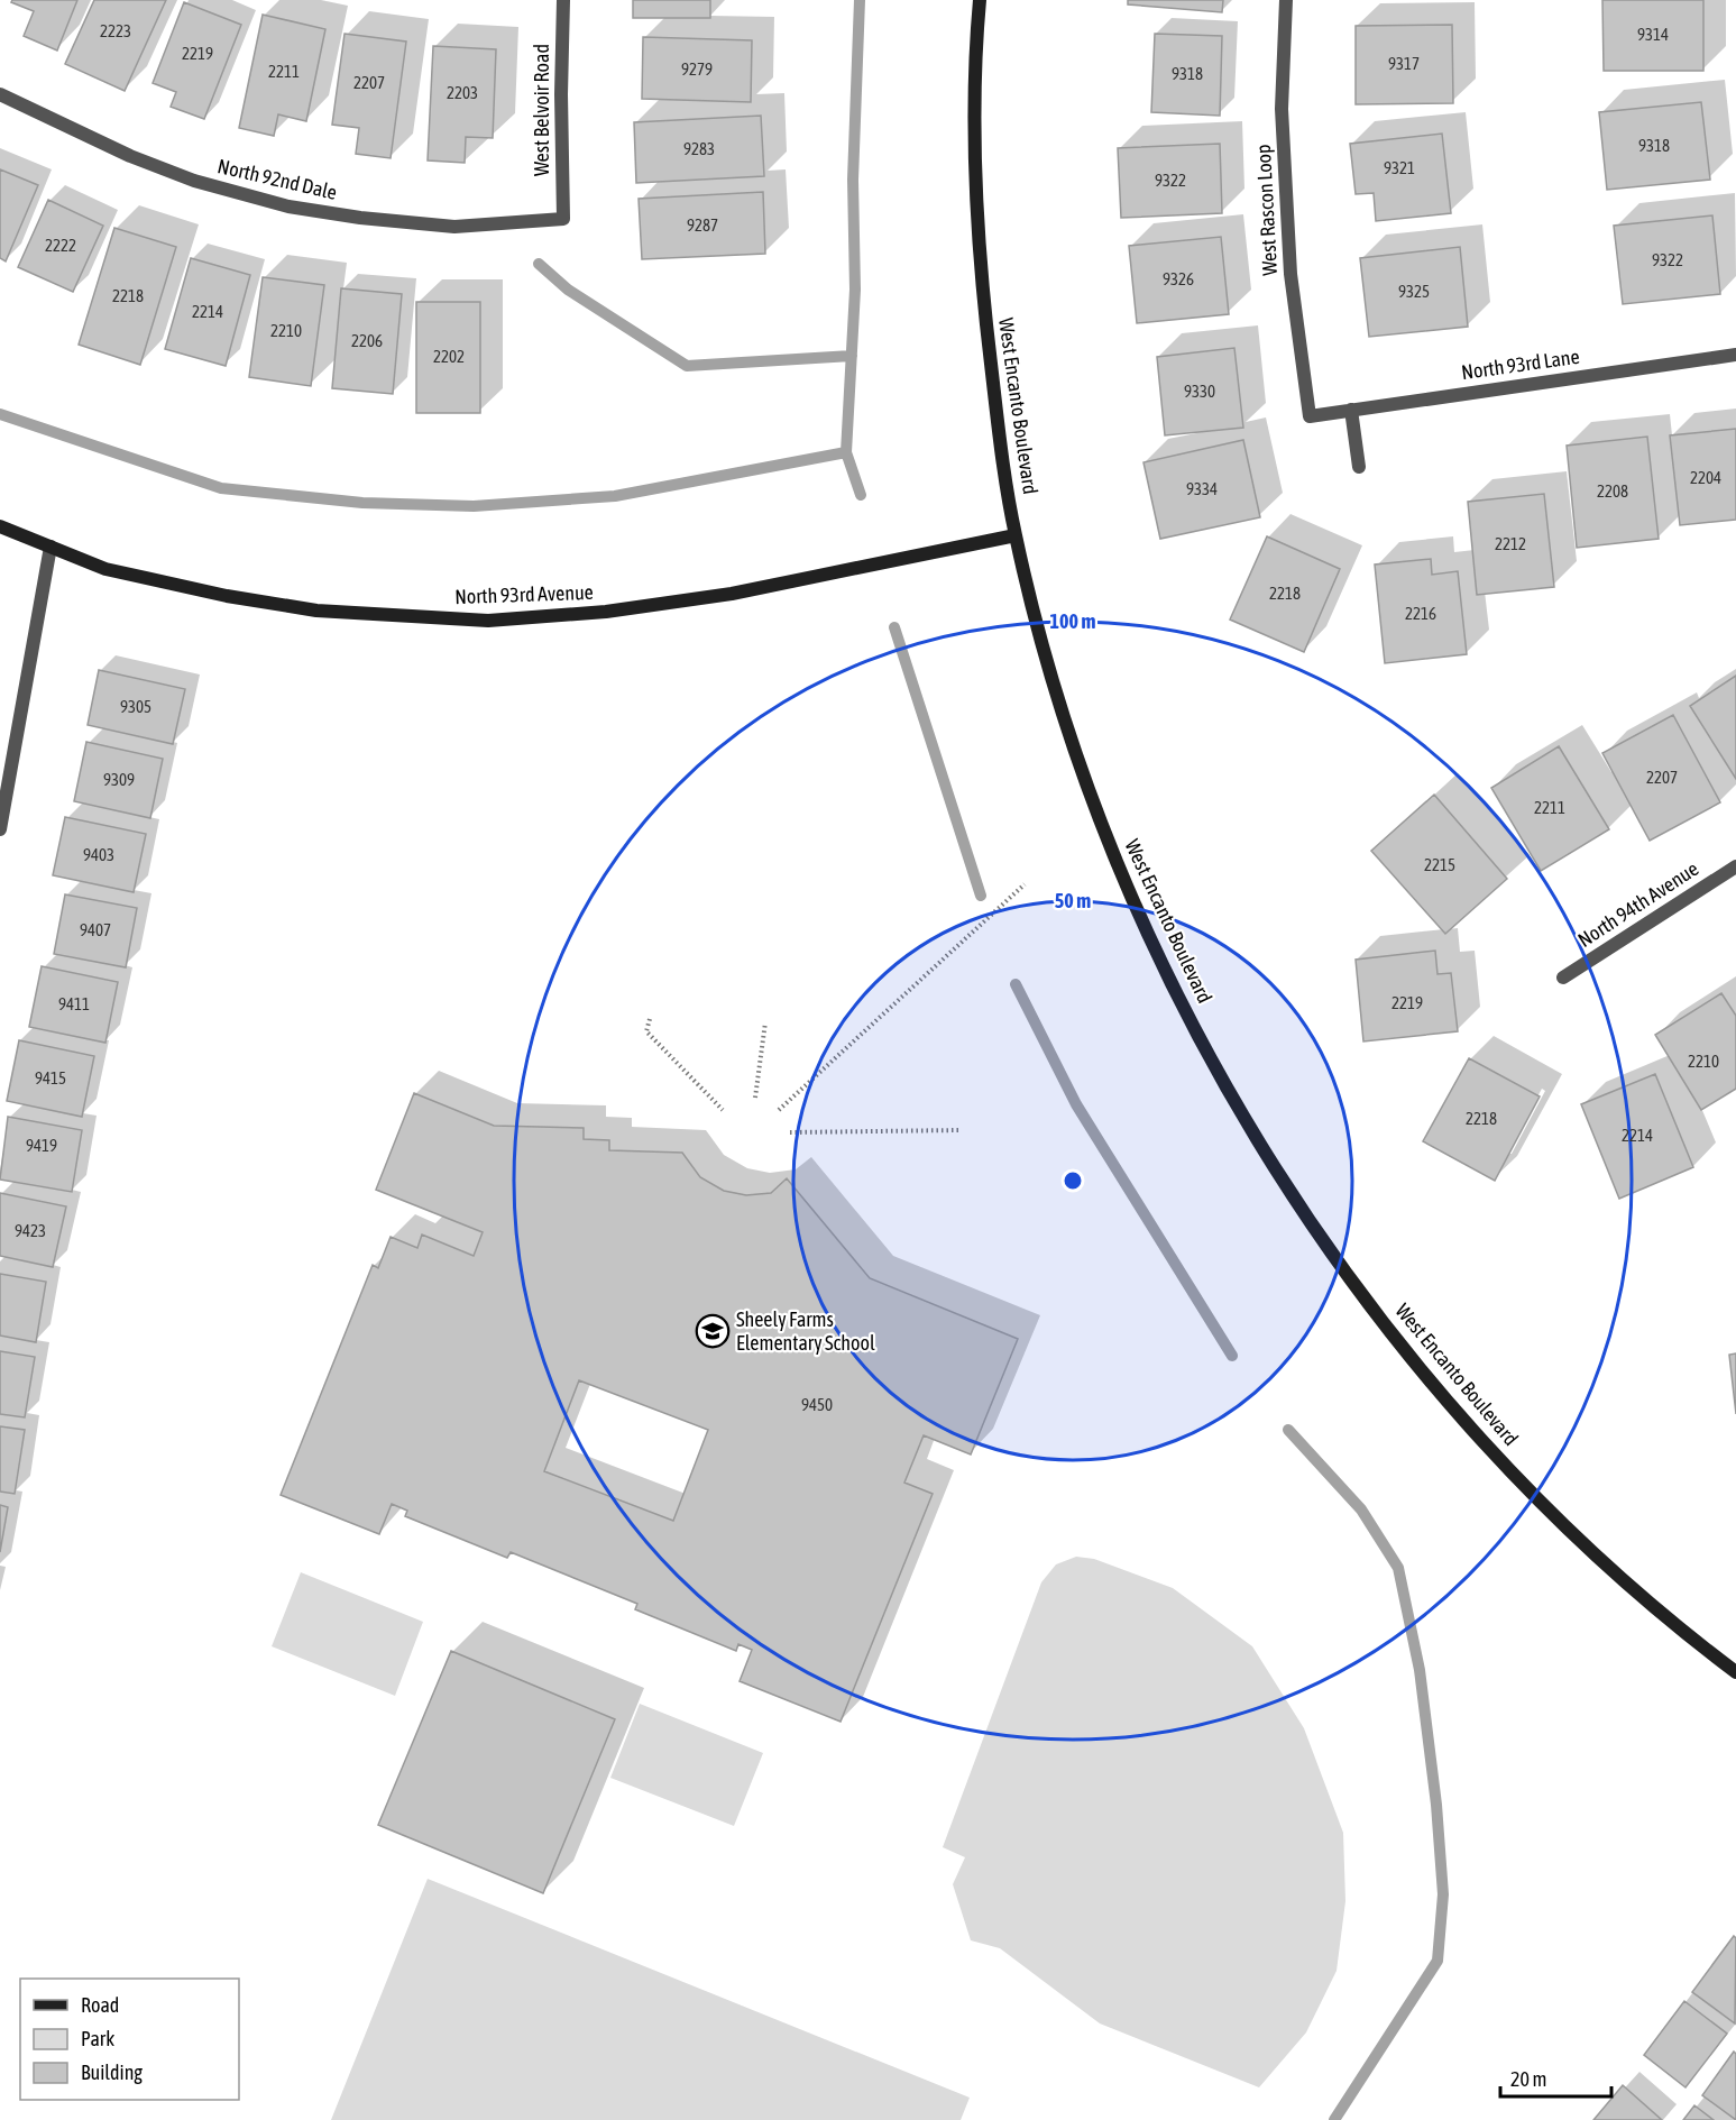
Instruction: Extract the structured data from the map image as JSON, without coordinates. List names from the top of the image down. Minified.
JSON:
{"streets":{"street":["West Belvoir Road","North 92nd Dale","West Rascon Loop","North 93rd Lane","West Encanto Boulevard","North 93rd Avenue","North 94th Avenue"]},"crossings":[["West Belvoir Road","North 92nd Dale"],["West Rascon Loop","North 93rd Lane"],["West Encanto Boulevard","North 93rd Avenue"]],"places":{"school or university":["Sheely Farms Elementary School"]},"house_numbers":["2223","9314","2219","9317","9279","2211","9318","2207","2203","9318","9283","9321","9322","9287","2222","9322","9326","9325","2218","2214","2210","2206","2202","9330","2204","9334","2208","2212","2218","2216","9305","2207","9309","2211","9403","2215","9407","2219","9411","2210","9415","2218","2214","9419","9423","9450"],"legend":["Road","Park","Building"],"scale_bar":"20 m","rings":["100 m","50 m"]}
